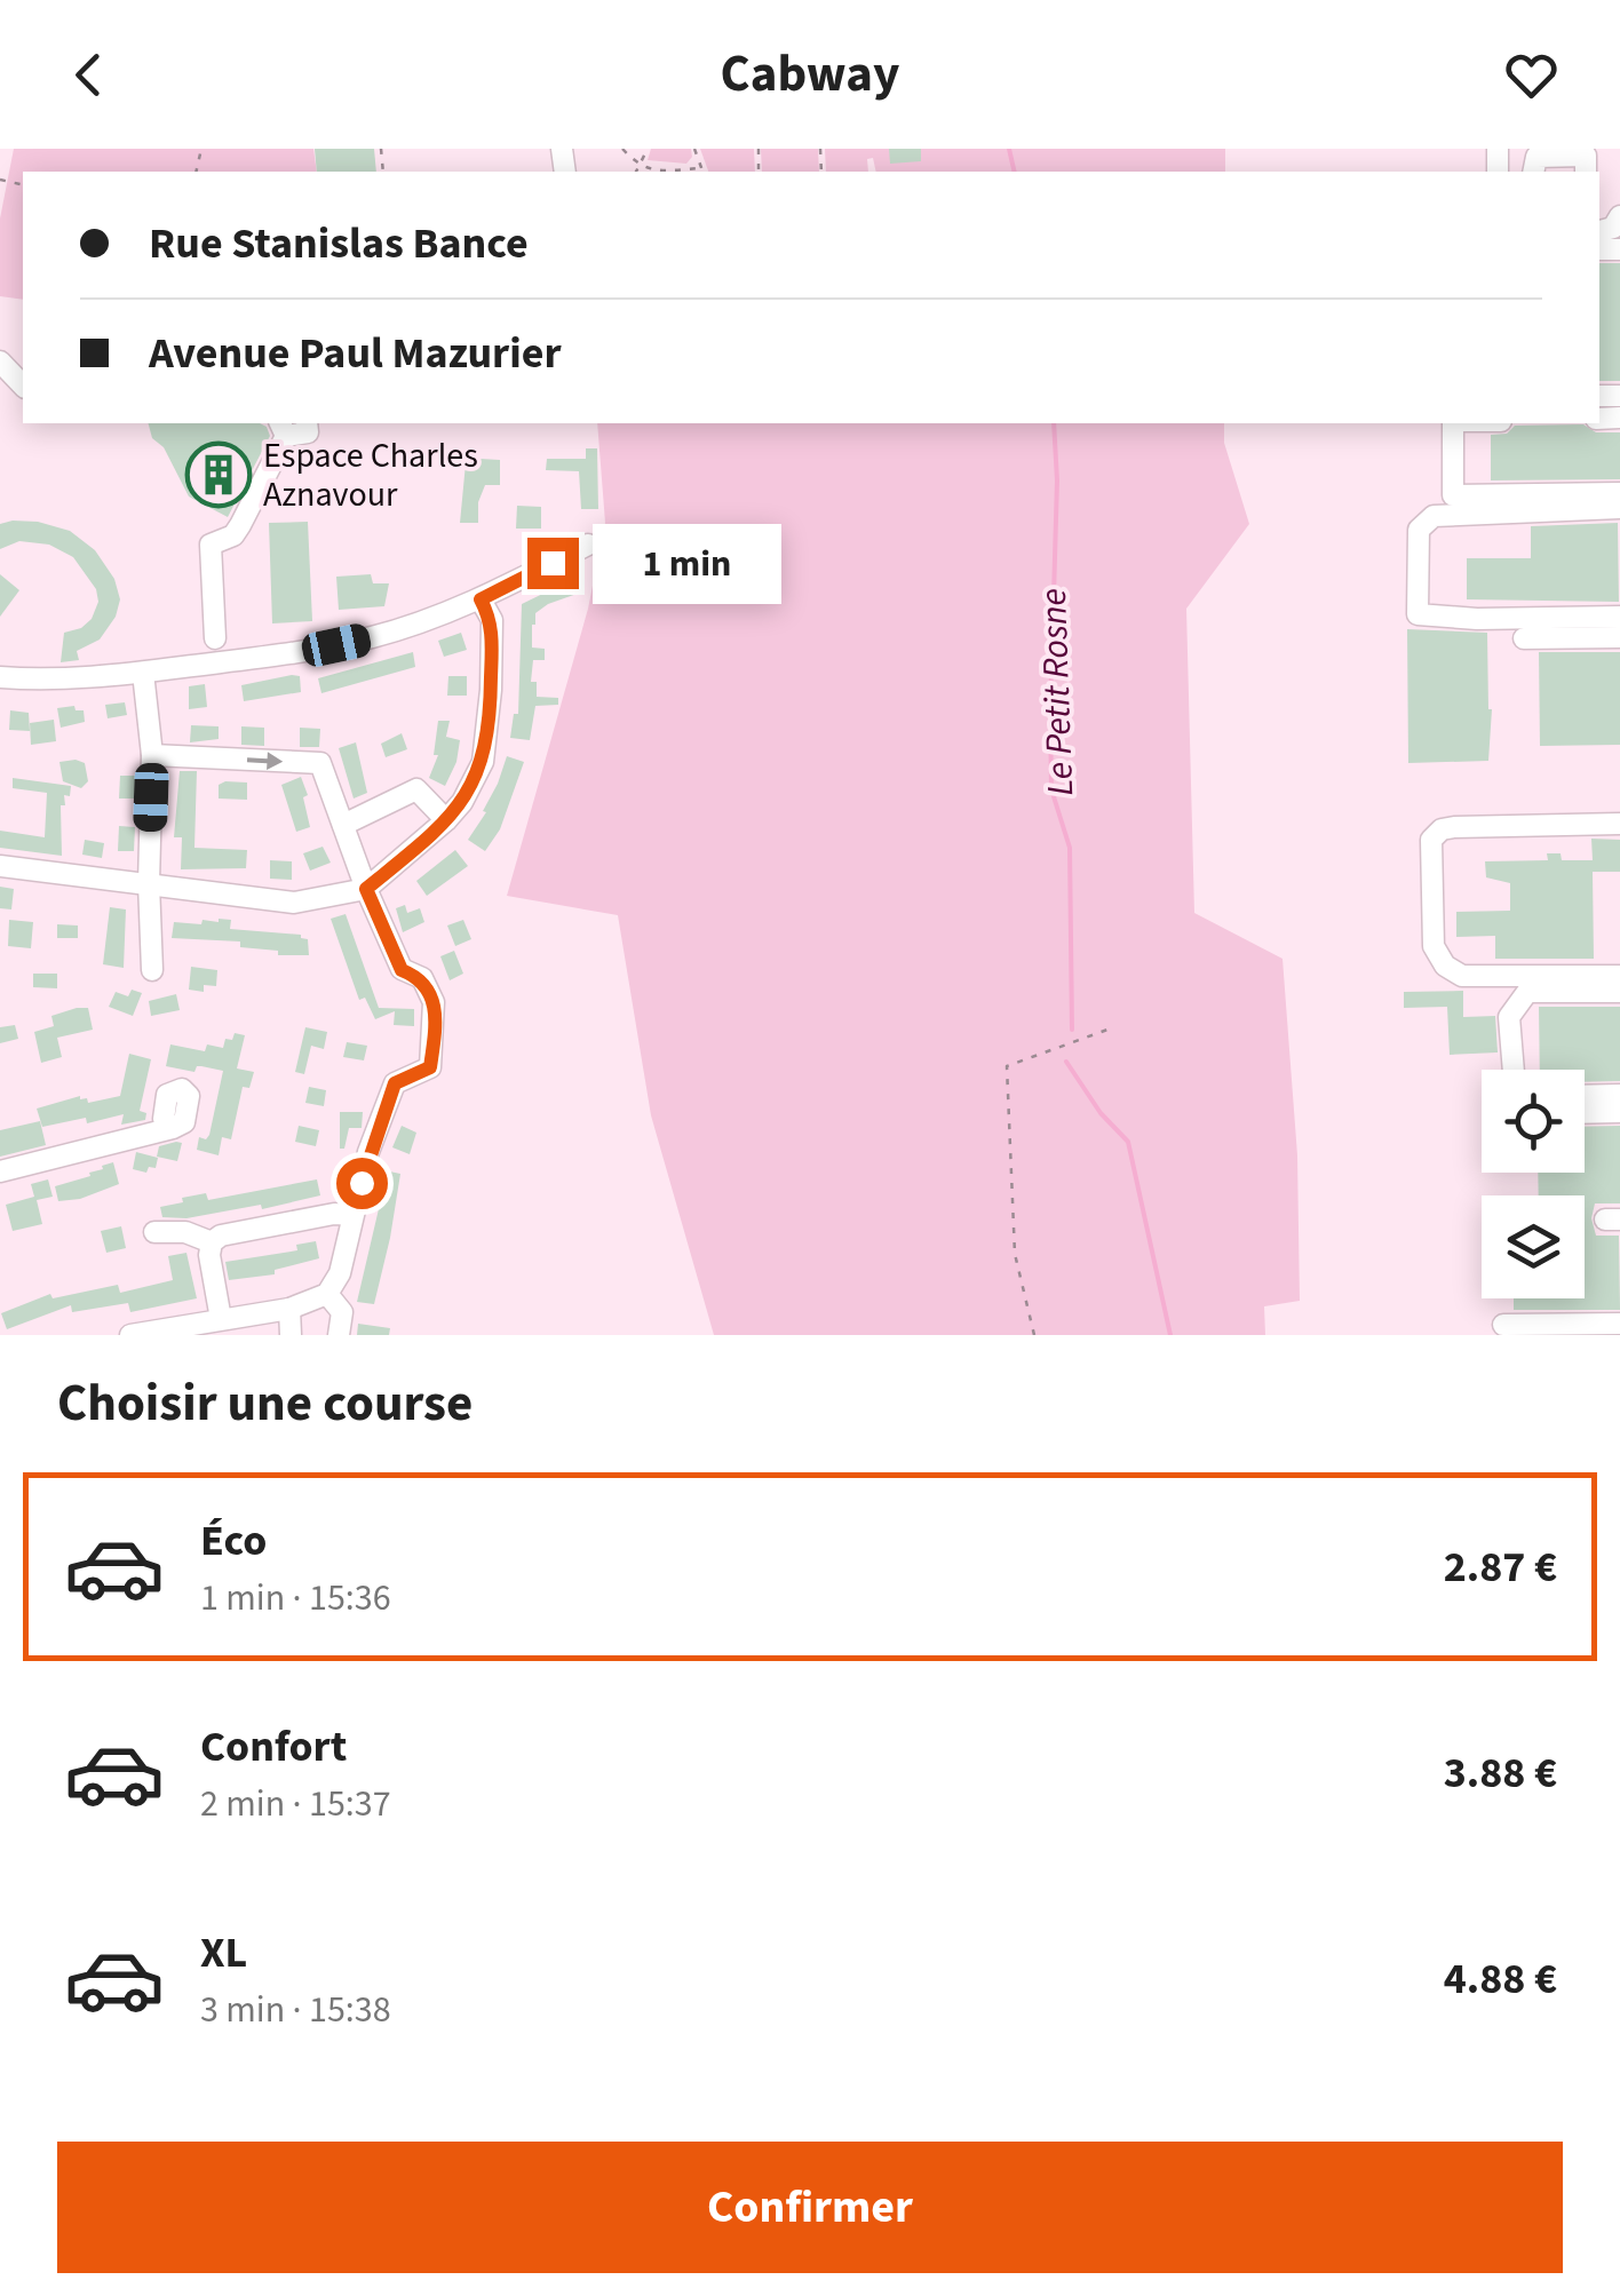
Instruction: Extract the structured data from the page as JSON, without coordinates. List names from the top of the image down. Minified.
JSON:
{"water":["Le Petit Rosne"],"places":{"building":["Espace Charles Aznavour"]},"page":{"header":"Cabway","banner":["Rue Stanislas Bance","Avenue Paul Mazurier"],"bubble":"1 min","heading":"Choisir une course","list":[{"name":"Éco","note":"1 min · 15:36","value":"2.87 €"},{"name":"Confort","note":"2 min · 15:37","value":"3.88 €"},{"name":"XL","note":"3 min · 15:38","value":"4.88 €"}],"buttons":"Confirmer"}}
